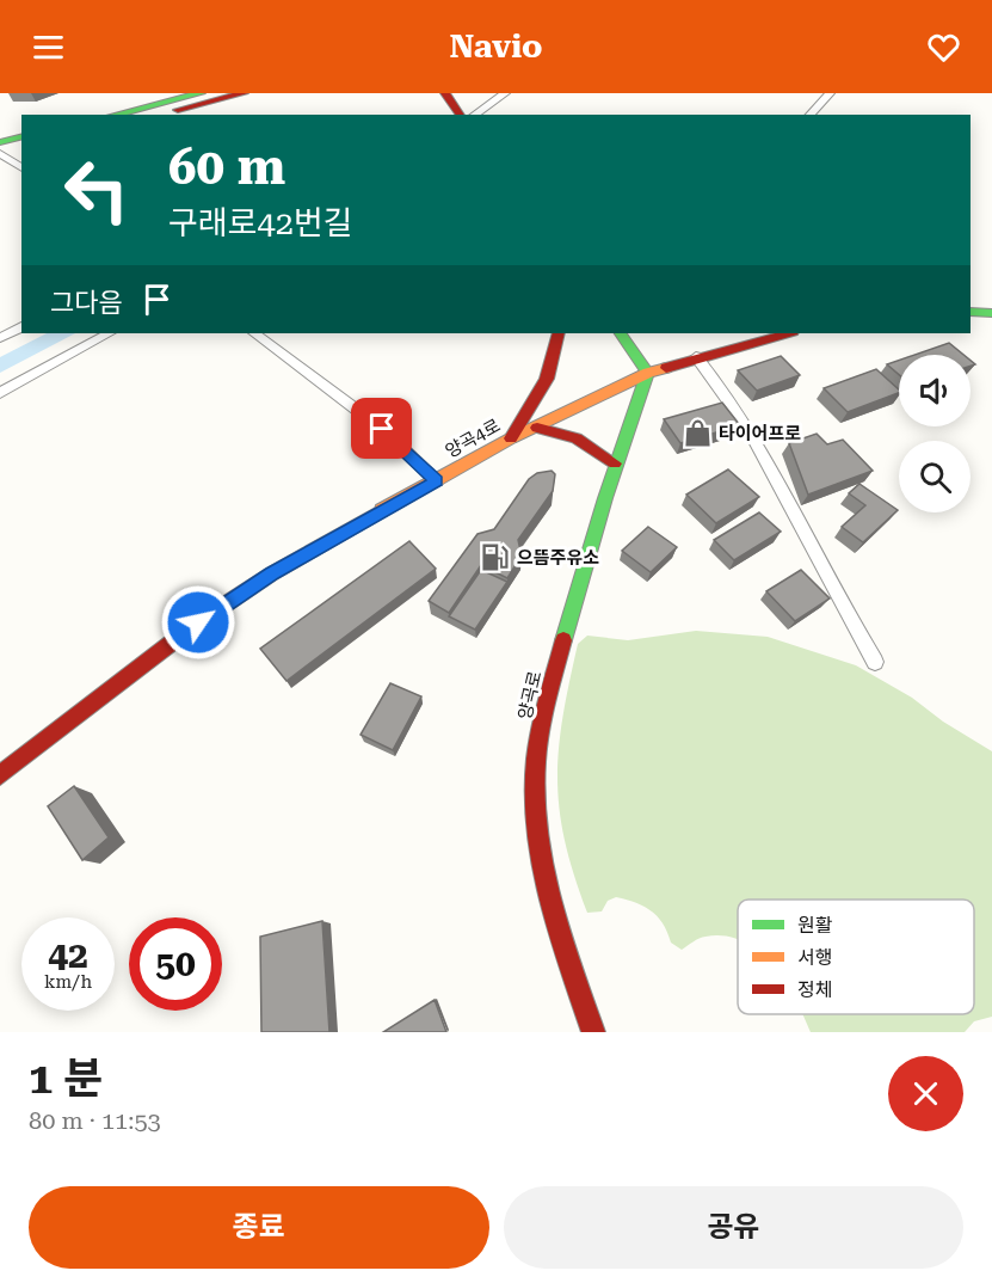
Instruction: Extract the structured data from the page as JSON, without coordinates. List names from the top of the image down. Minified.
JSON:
{"streets":{"street":["양곡4로","양곡로"]},"crossings":[["양곡4로","양곡로"]],"places":{"shop":["타이어프로"],"fuel station":["으뜸주유소"]},"legend":["원활","서행","정체"],"page":{"header":"Navio","turn":["60 m","구래로42번길"],"then":"그다음","speed":"42 km/h","limit":"50","heading":["1 분","80 m · 11:53"],"buttons":["종료","공유"]}}
